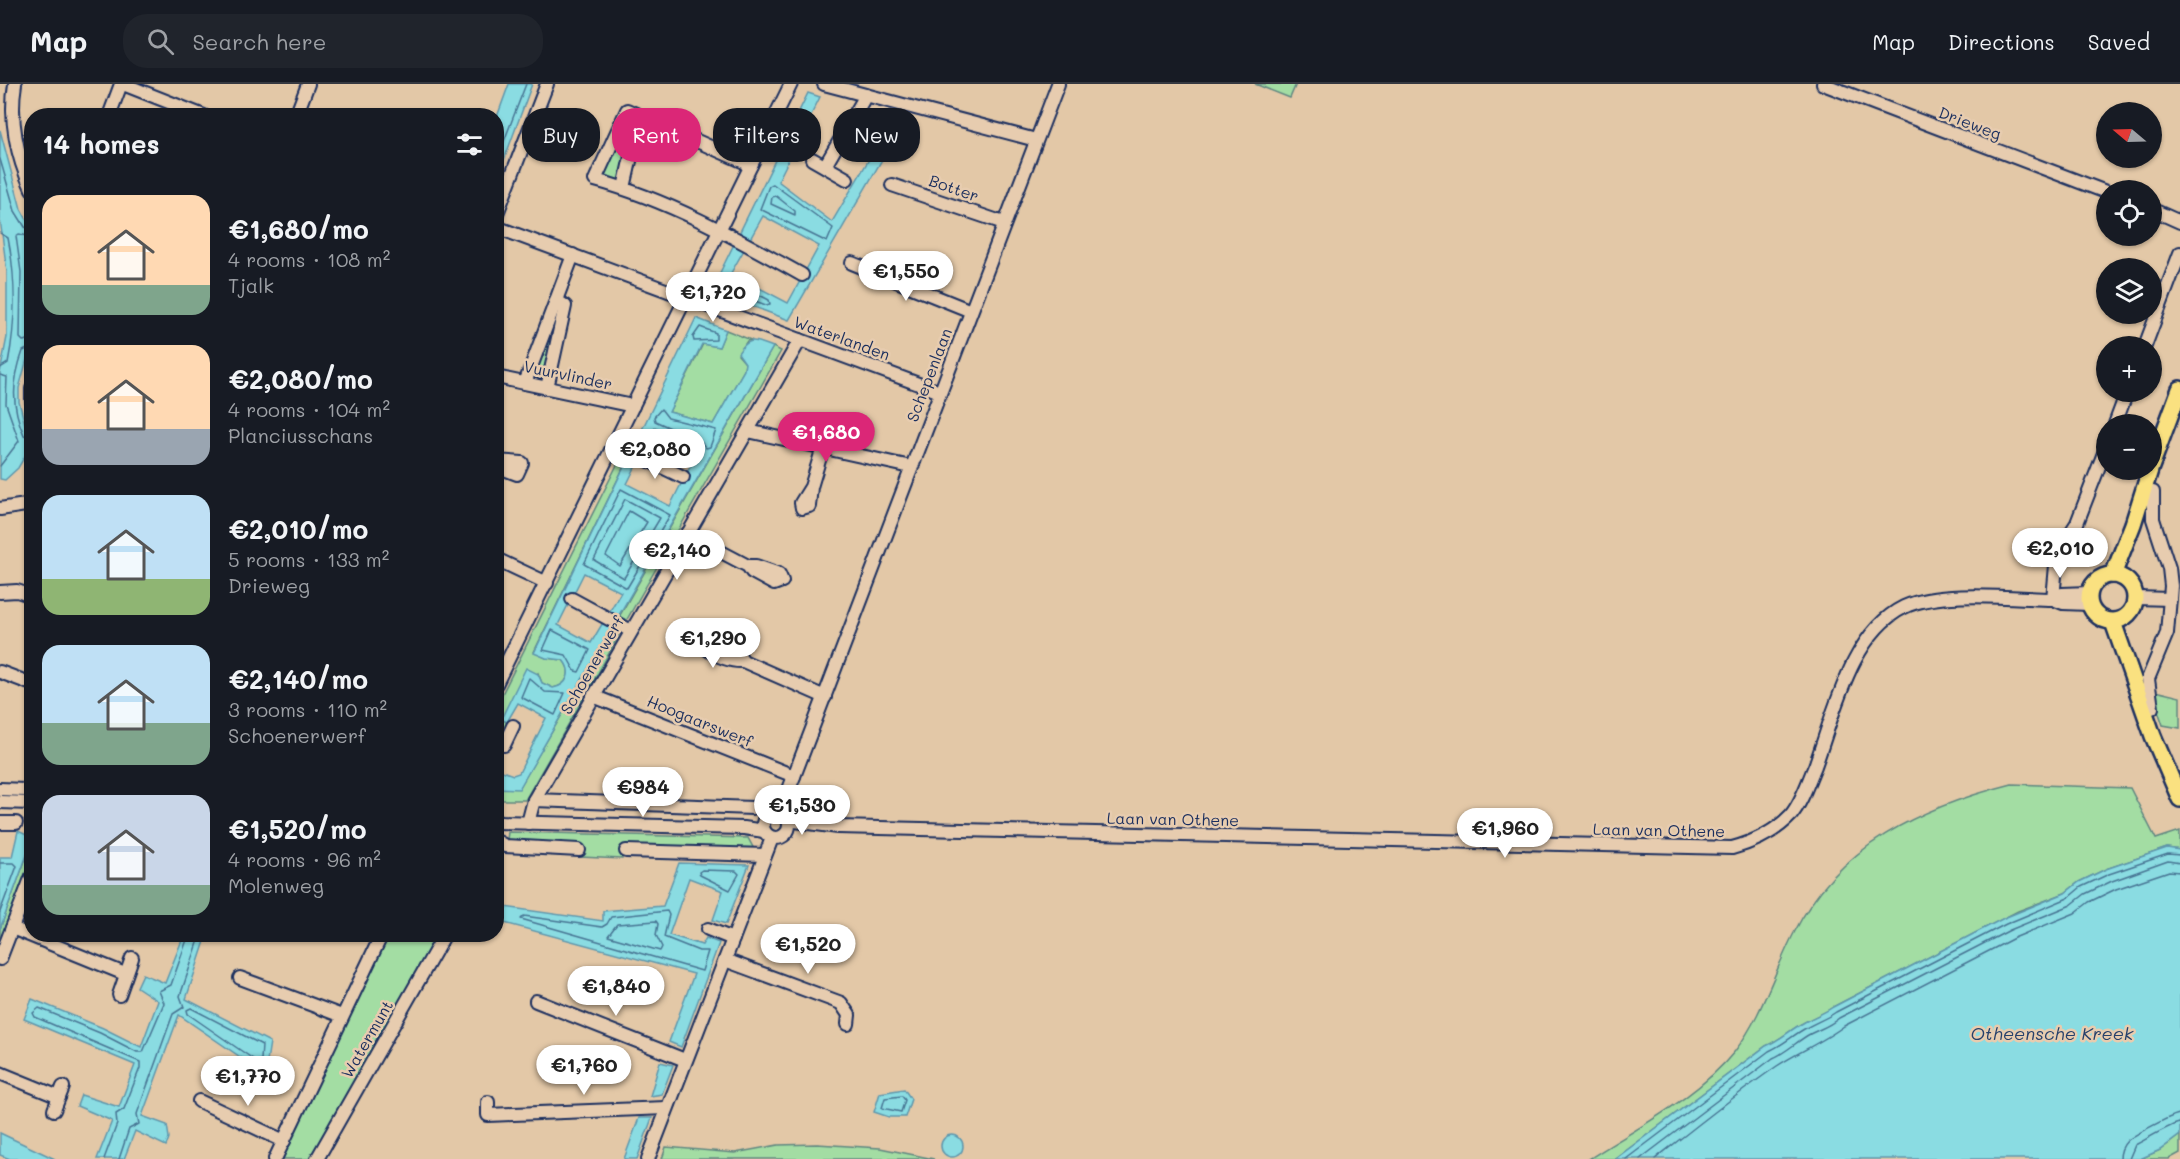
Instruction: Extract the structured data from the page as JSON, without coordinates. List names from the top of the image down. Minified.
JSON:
{"streets":{"street":["Drieweg","Botter","Waterlanden","Vuurvlinder","Schepenlaan","Schoenerwerf","Hoogaarswerf","Laan van Othene","Watermunt"]},"crossings":[["Botter","Schepenlaan"],["Waterlanden","Schepenlaan"],["Waterlanden","Schoenerwerf"],["Schepenlaan","Hoogaarswerf"],["Schepenlaan","Laan van Othene"],["Schoenerwerf","Hoogaarswerf"]],"water":["Otheensche Kreek"],"north":"left","page":{"header":"Map","search":"Search here","nav":["Map","Directions","Saved"],"map_buttons":["+","−"],"chip":["Buy","Rent","Filters","New"],"heading":"14 homes","list":[{"name":"€1,680/mo","note":"4 rooms · 108 m² · Tjalk"},{"name":"€2,080/mo","note":"4 rooms · 104 m² · Planciusschans"},{"name":"€2,010/mo","note":"5 rooms · 133 m² · Drieweg"},{"name":"€2,140/mo","note":"3 rooms · 110 m² · Schoenerwerf"},{"name":"€1,520/mo","note":"4 rooms · 96 m² · Molenweg"}],"price":["€1,550","€1,720","€1,680","€2,080","€2,010","€2,140","€1,290","€984","€1,530","€1,960","€1,520","€1,840","€1,760","€1,770"]}}
